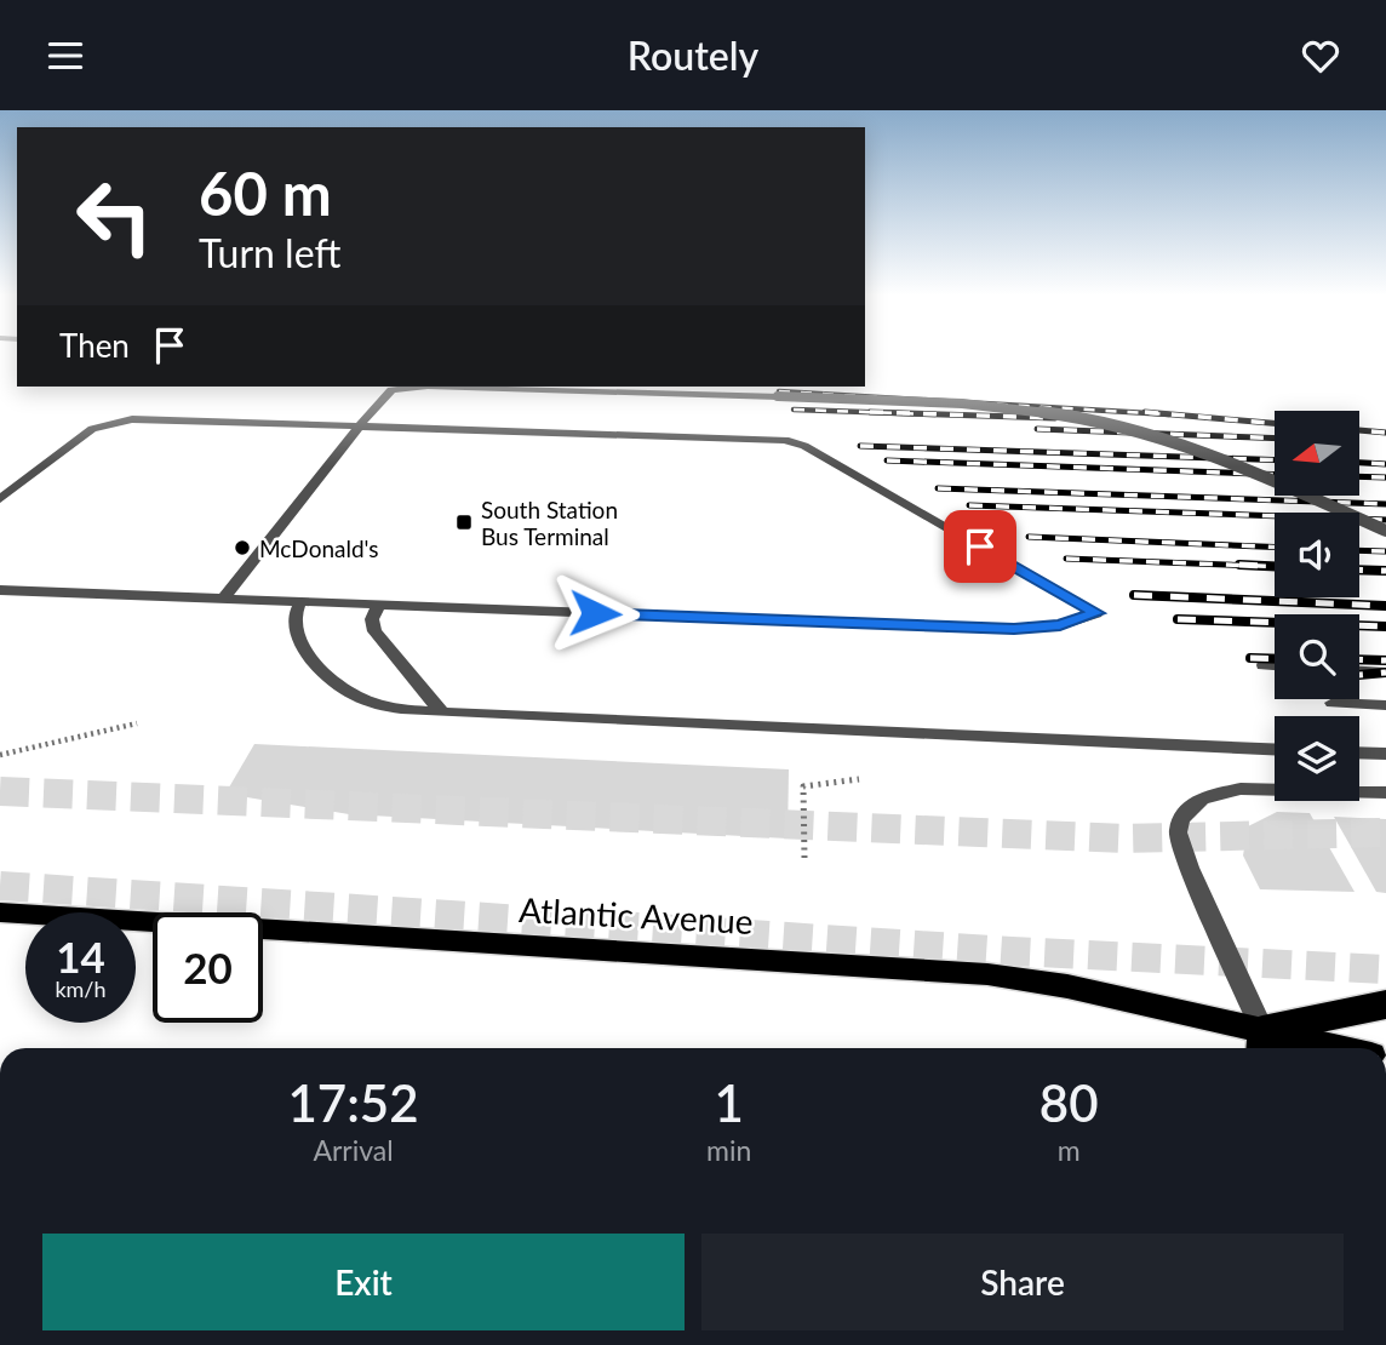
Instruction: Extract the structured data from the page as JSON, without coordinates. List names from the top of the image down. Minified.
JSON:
{"streets":{"main road":["Atlantic Avenue"]},"places":{"transit":["South Station Bus Terminal"],"other":["McDonald's"]},"north":"left","page":{"header":"Routely","turn":["60 m","Turn left"],"then":"Then","speed":"14 km/h","limit":"20","eta":["17:52","Arrival","1","min","80","m"],"buttons":["Exit","Share"]}}
